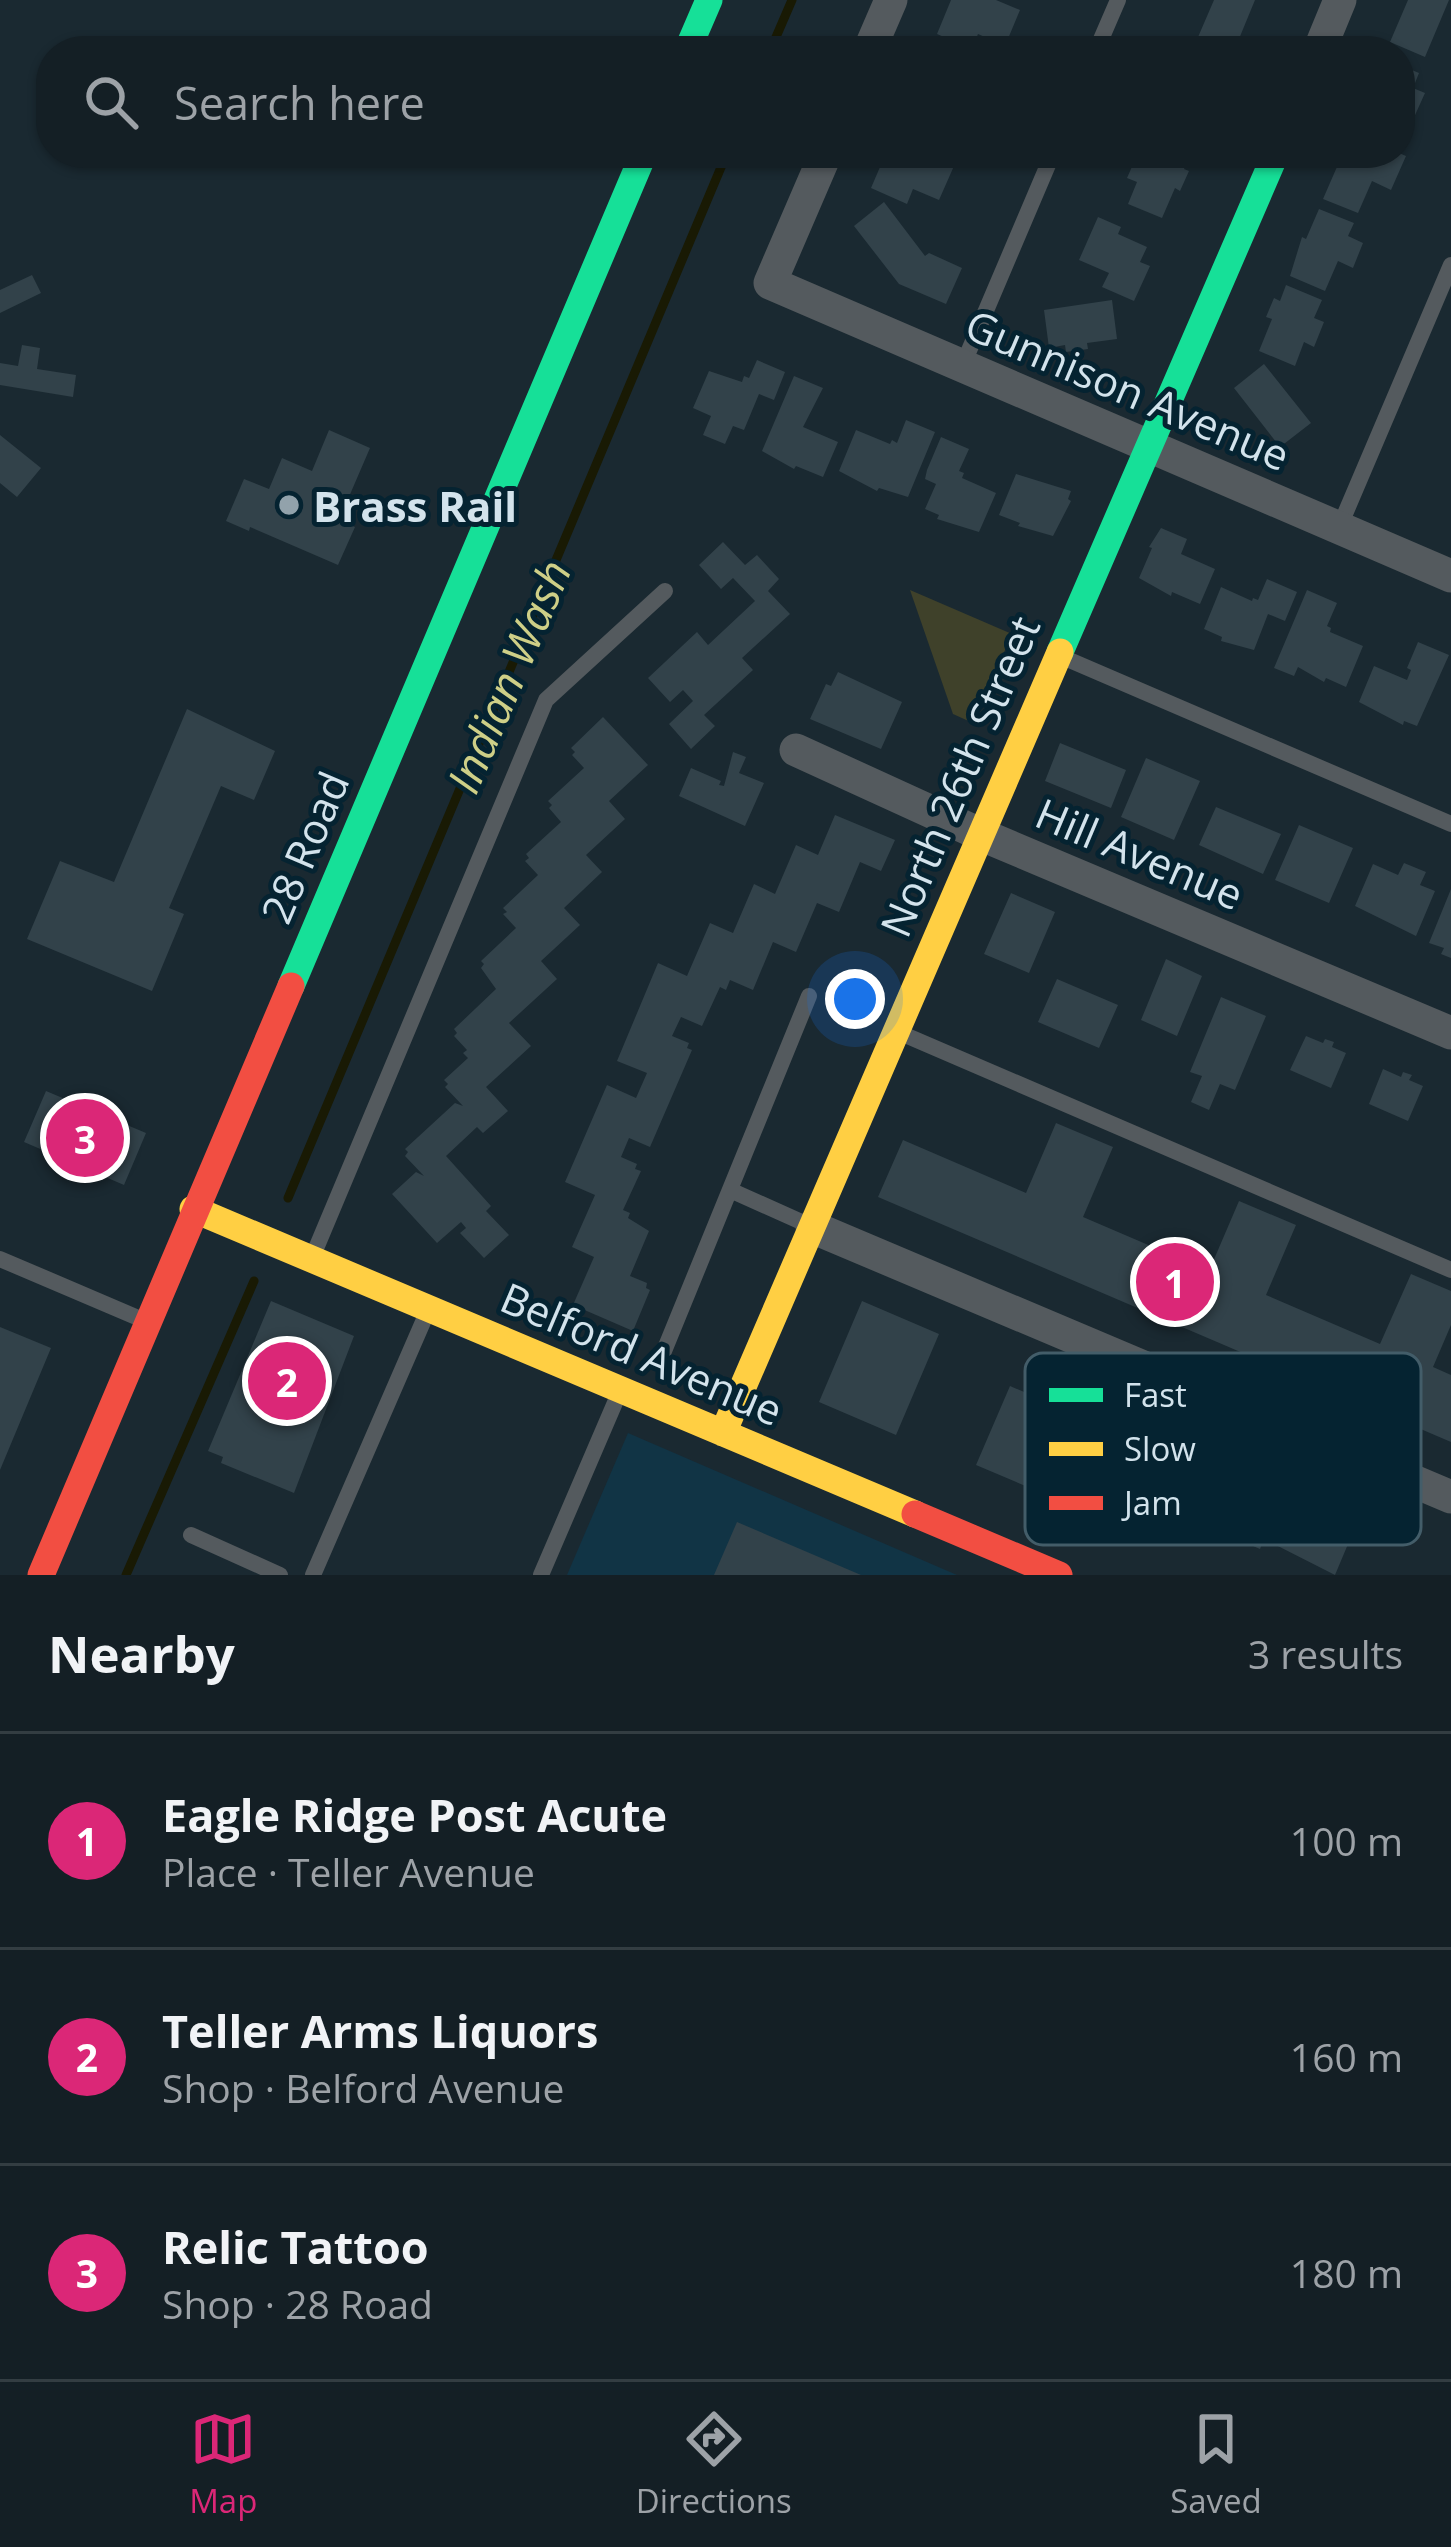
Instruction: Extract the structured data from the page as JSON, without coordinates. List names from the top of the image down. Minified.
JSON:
{"streets":{"street":["Gunnison Avenue","North 26th Street","28 Road","Hill Avenue","Belford Avenue"]},"crossings":[["Gunnison Avenue","North 26th Street"],["North 26th Street","Hill Avenue"],["North 26th Street","Belford Avenue"],["28 Road","Belford Avenue"]],"water":["Indian Wash"],"places":["Brass Rail"],"legend":["Fast","Slow","Jam"],"page":{"search":"Search here","pins":["3","1","2"],"heading":["Nearby","3 results"],"list":[{"mark":"1","name":"Eagle Ridge Post Acute","note":"Place · Teller Avenue","value":"100 m"},{"mark":"2","name":"Teller Arms Liquors","note":"Shop · Belford Avenue","value":"160 m"},{"mark":"3","name":"Relic Tattoo","note":"Shop · 28 Road","value":"180 m"}],"nav":["Map","Directions","Saved"]}}
